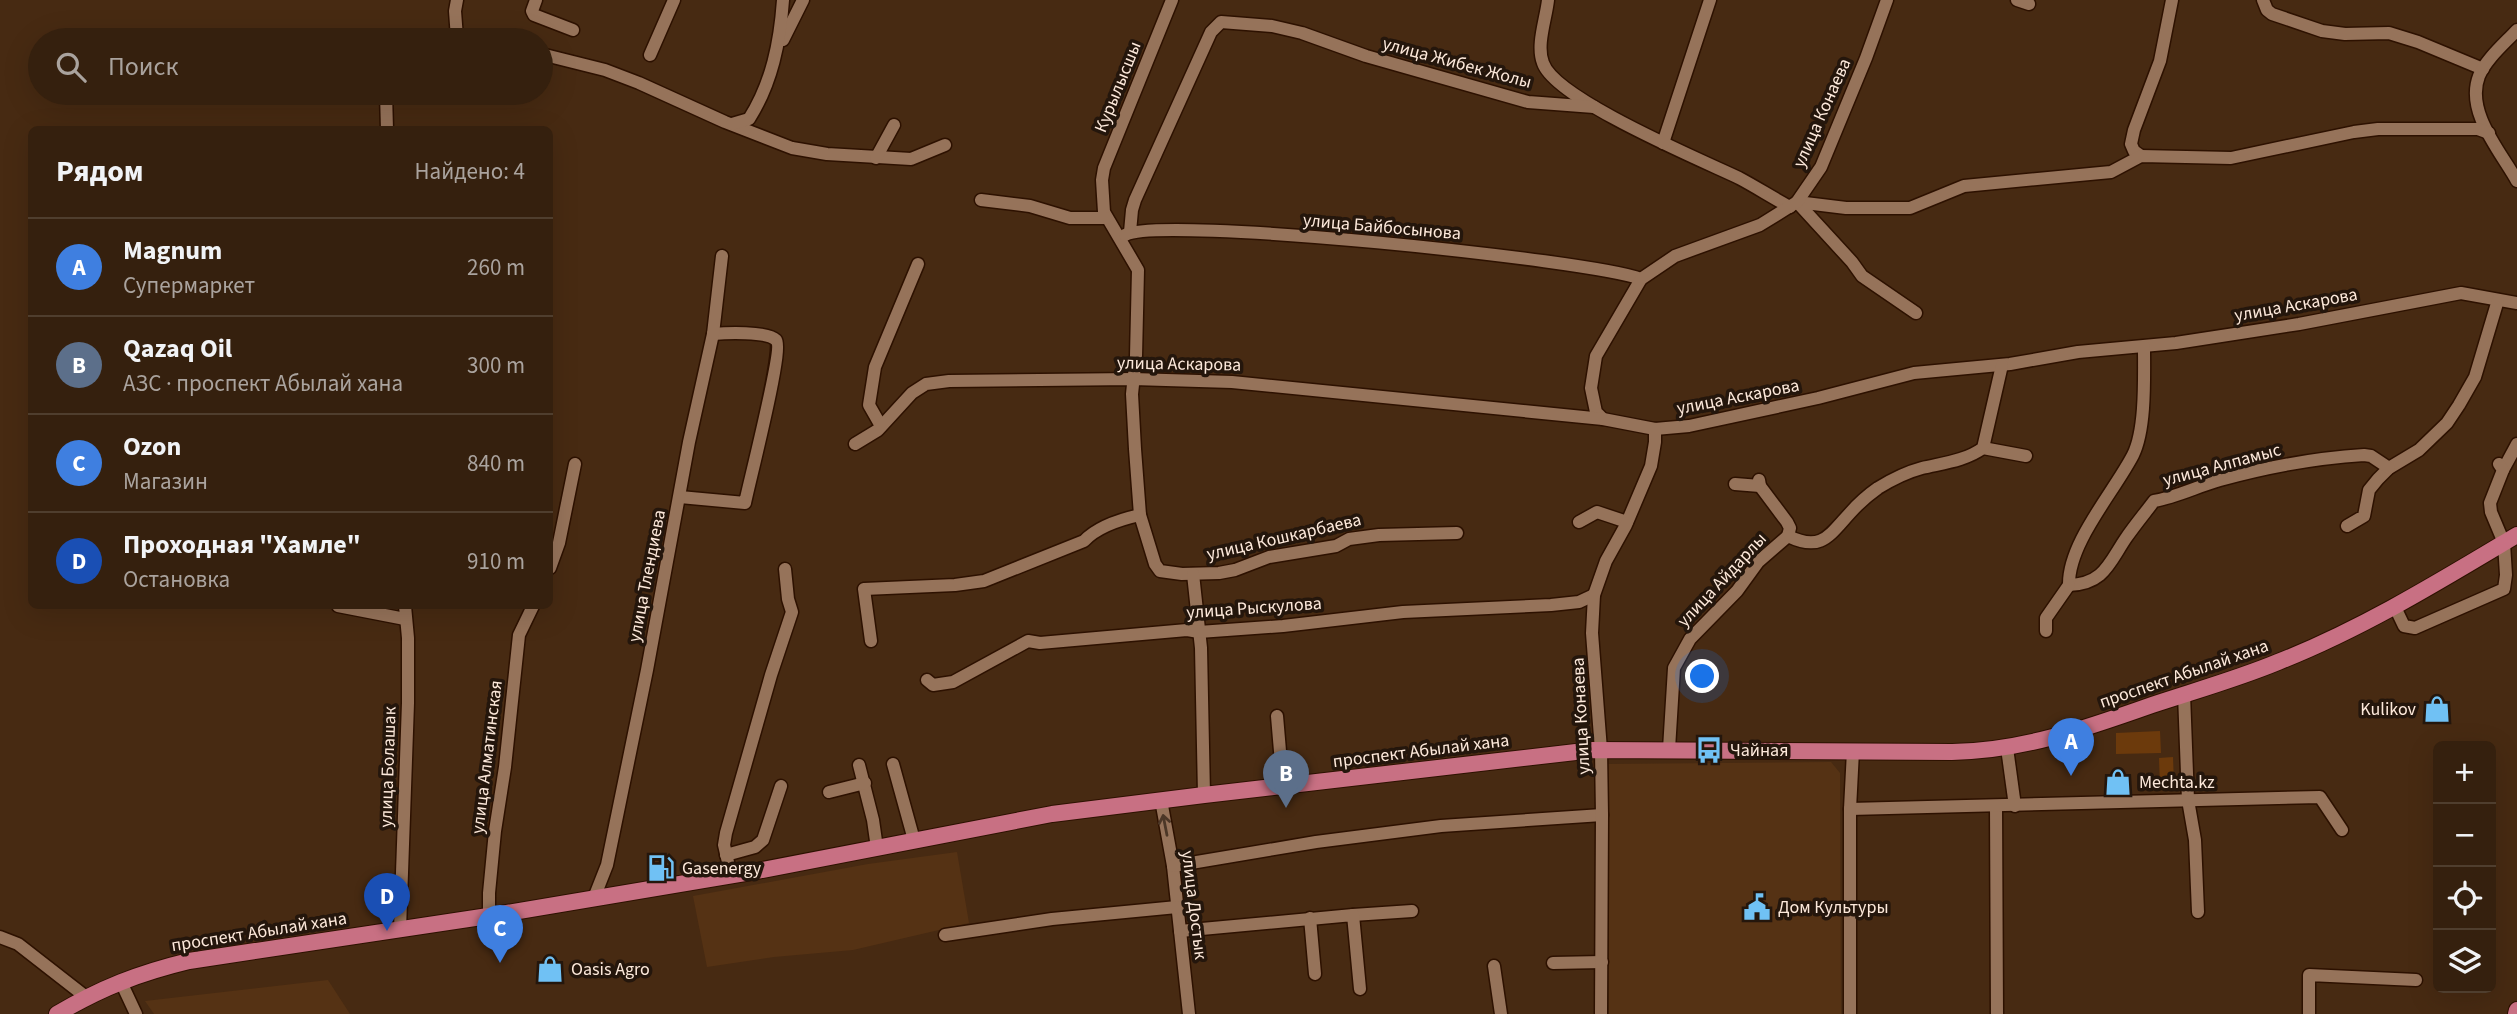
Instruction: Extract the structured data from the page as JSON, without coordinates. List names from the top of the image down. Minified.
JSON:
{"streets":{"main road":["проспект Абылай хана"],"street":["улица Жибек Жолы","Курылысшы","улица Конаева","улица Байбосынова","улица Аскарова","улица Алпамыс","улица Кошкарбаева","улица Тлендиева","улица Айдарлы","улица Рыскулова","улица Алматинская","улица Болашак","улица Достык"]},"crossings":[["улица Жибек Жолы","улица Конаева"],["улица Жибек Жолы","улица Байбосынова"],["улица Конаева","улица Байбосынова"],["улица Конаева","улица Аскарова"],["улица Конаева","улица Рыскулова"],["улица Конаева","проспект Абылай хана"],["улица Тлендиева","проспект Абылай хана"],["улица Айдарлы","проспект Абылай хана"],["проспект Абылай хана","улица Алматинская"],["проспект Абылай хана","улица Болашак"],["проспект Абылай хана","улица Достык"]],"places":{"shop":["Kulikov","Mechta.kz","Oasis Agro"],"bus stop":["Чайная"],"fuel station":["Gasenergy"],"public building":["Дом Культуры"]},"page":{"search":"Поиск","heading":["Рядом","Найдено: 4"],"list":[{"mark":"A","name":"Magnum","note":"Супермаркет","value":"260 m"},{"mark":"B","name":"Qazaq Oil","note":"АЗС · проспект Абылай хана","value":"300 m"},{"mark":"C","name":"Ozon","note":"Магазин","value":"840 m"},{"mark":"D","name":"Проходная \"Хамле\"","note":"Остановка","value":"910 m"}],"pins":["A","B","D","C"],"map_buttons":["+","−"]}}
